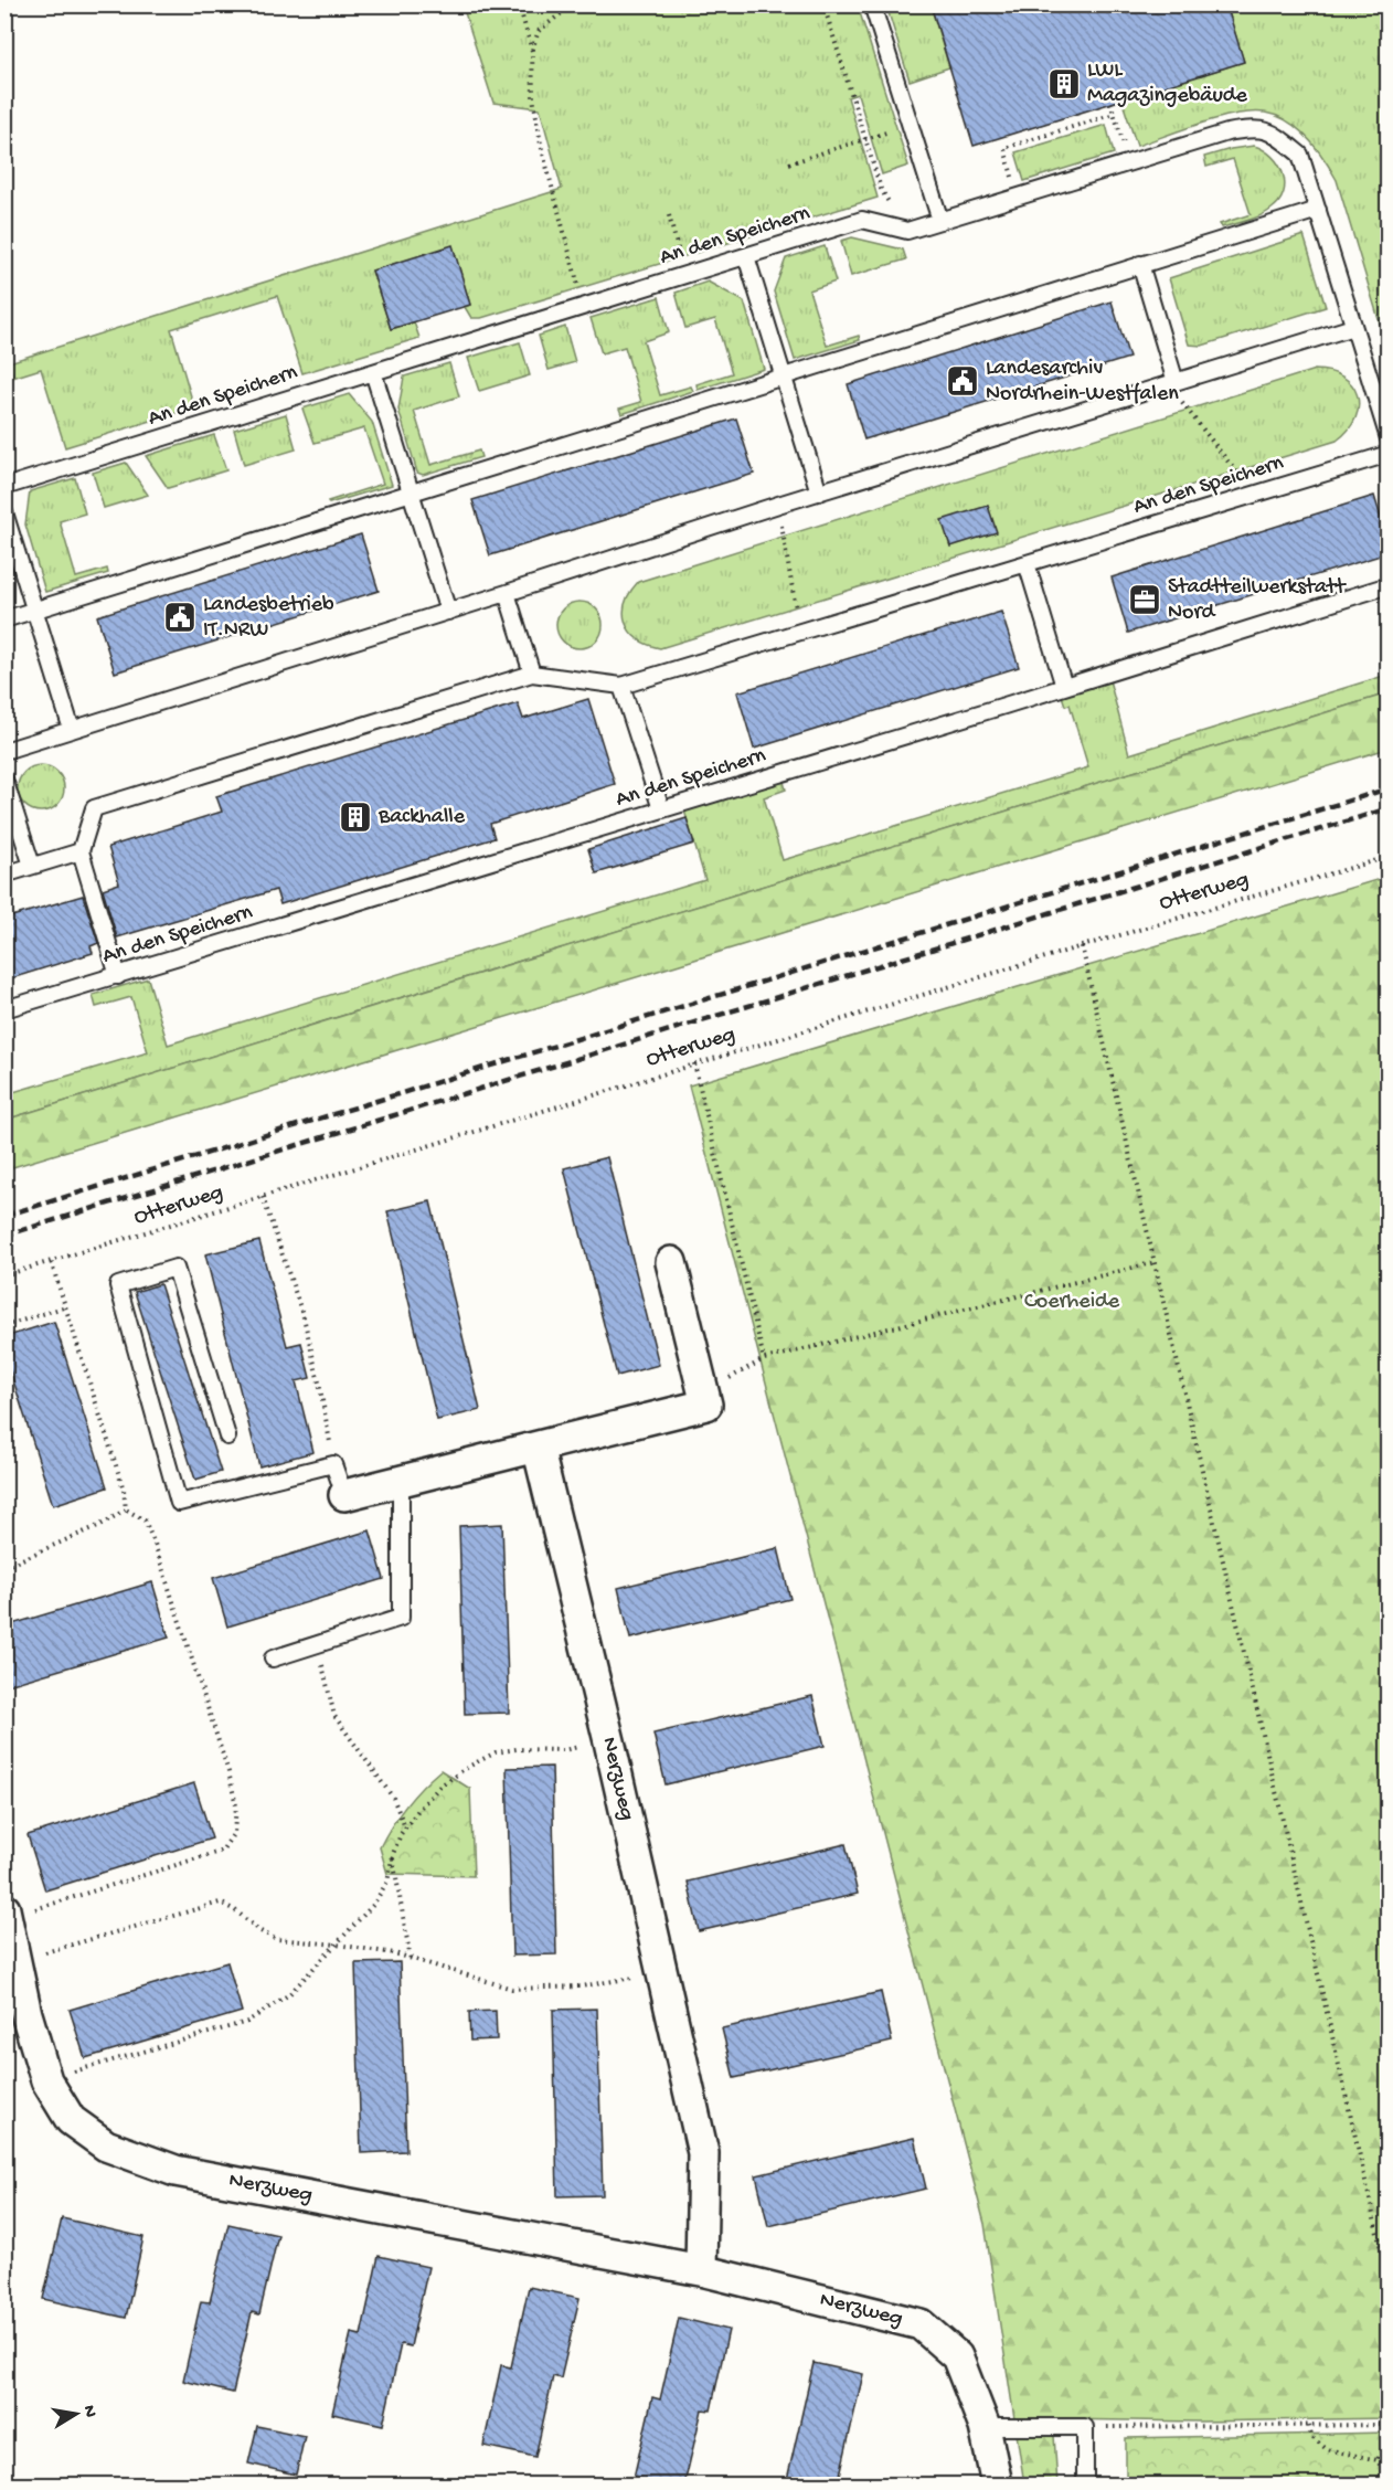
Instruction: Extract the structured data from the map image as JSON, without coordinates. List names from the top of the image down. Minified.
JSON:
{"streets":{"street":["Nerzweg"],"lane":["An den Speichern"],"path":["Otterweg"]},"parks":["Coerheide"],"places":{"building":["LWL Magazingebäude","Backhalle"],"public building":["Landesarchiv Nordrhein-Westfalen","Landesbetrieb IT.NRW"],"office":["Stadtteilwerkstatt Nord"]},"north":"right"}
